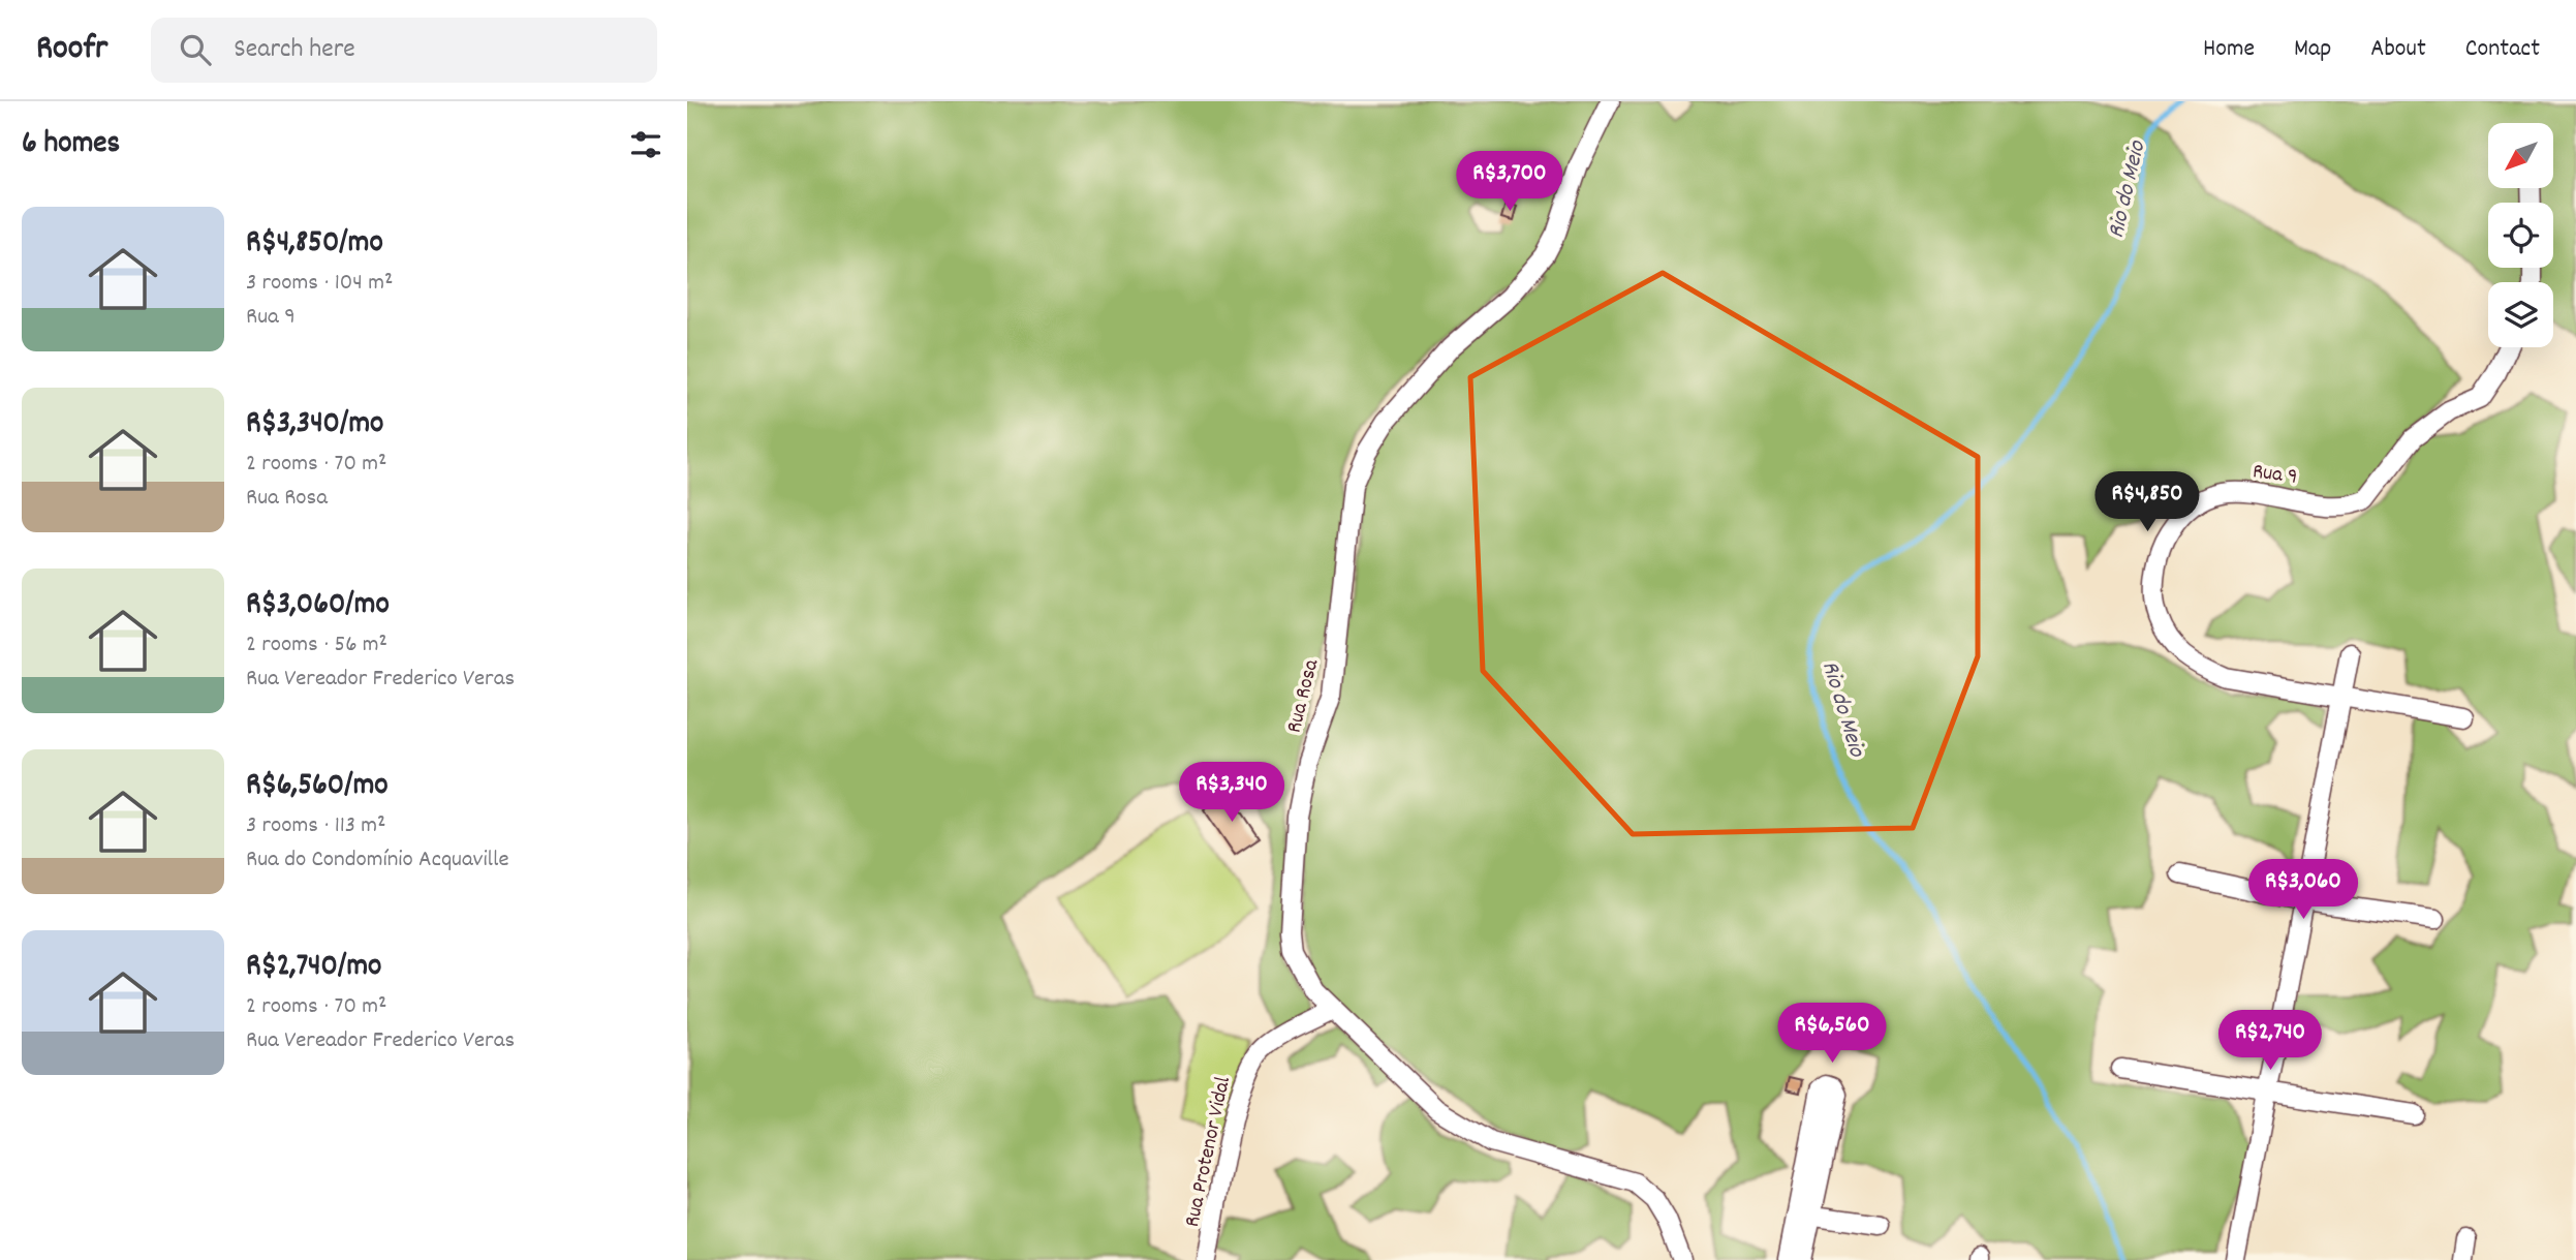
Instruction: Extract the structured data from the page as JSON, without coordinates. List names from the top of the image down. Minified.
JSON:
{"streets":{"street":["Rua 9","Rua Rosa","Rua Protenor Vidal"]},"crossings":[["Rua Rosa","Rua Protenor Vidal"]],"water":["Rio do Meio"],"north":"bottom left","page":{"header":"Roofr","search":"Search here","nav":["Home","Map","About","Contact"],"heading":"6 homes","price":["R$3,700","R$4,850","R$3,340","R$3,060","R$6,560","R$2,740"],"list":[{"name":"R$4,850/mo","note":"3 rooms · 104 m² · Rua 9"},{"name":"R$3,340/mo","note":"2 rooms · 70 m² · Rua Rosa"},{"name":"R$3,060/mo","note":"2 rooms · 56 m² · Rua Vereador Frederico Veras"},{"name":"R$6,560/mo","note":"3 rooms · 113 m² · Rua do Condomínio Acquaville"},{"name":"R$2,740/mo","note":"2 rooms · 70 m² · Rua Vereador Frederico Veras"}]}}
